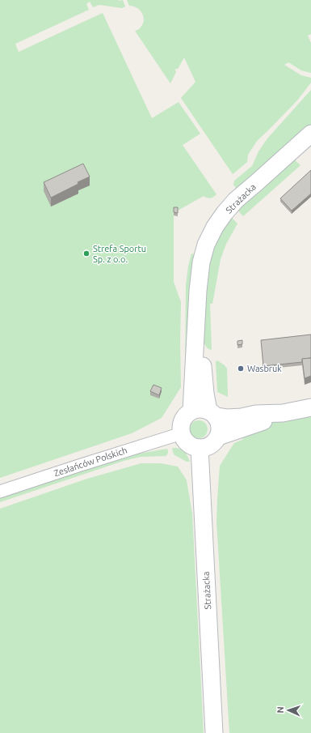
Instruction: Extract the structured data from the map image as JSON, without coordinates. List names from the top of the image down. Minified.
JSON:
{"streets":{"main road":["Strażacka"],"street":["Zesłańców Polskich"]},"crossings":[["Strażacka","Zesłańców Polskich"]],"places":["Strefa Sportu Sp. z o.o.","Wasbruk"],"north":"left"}
